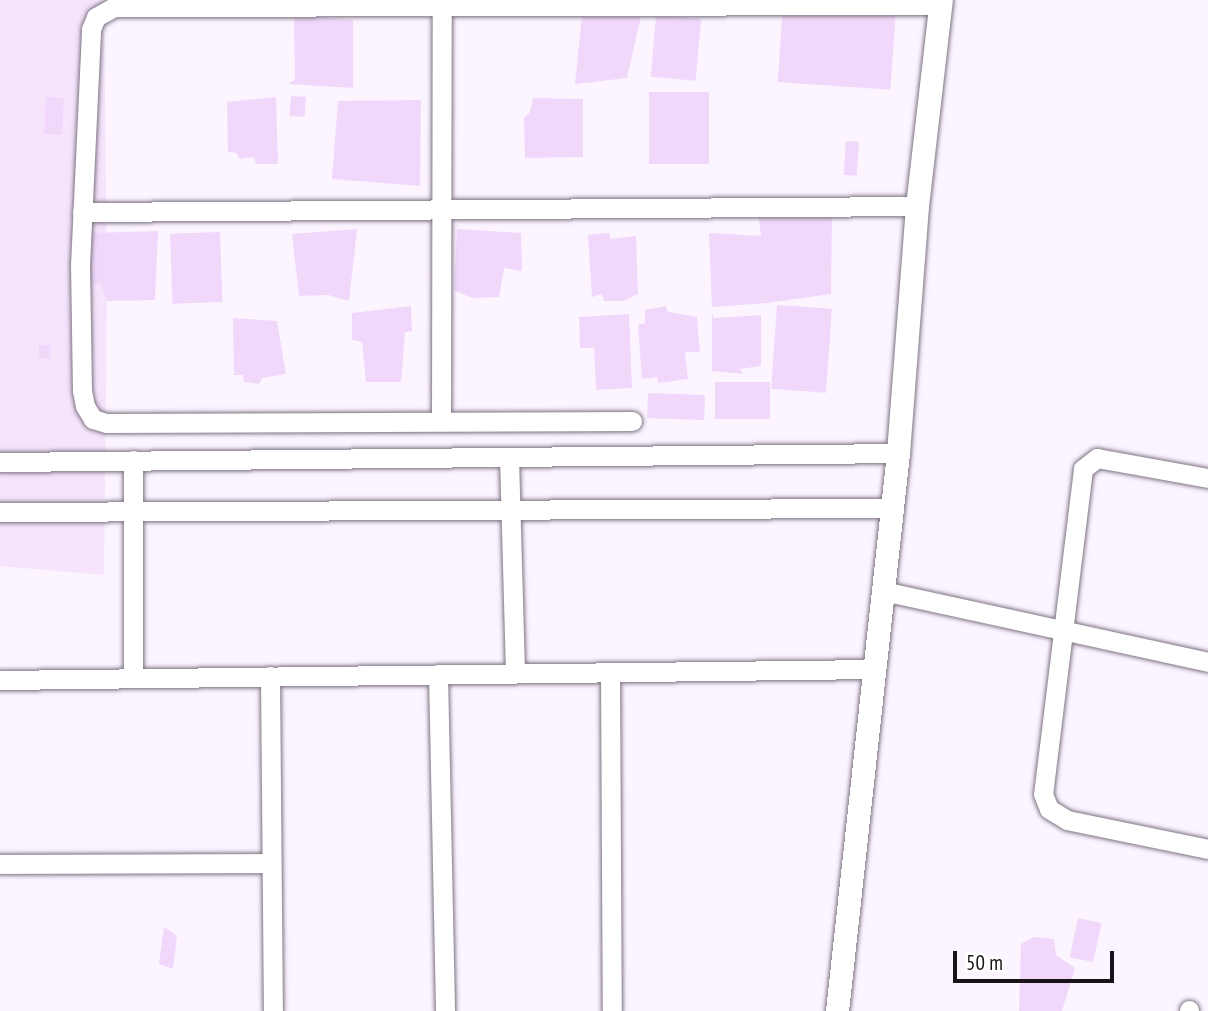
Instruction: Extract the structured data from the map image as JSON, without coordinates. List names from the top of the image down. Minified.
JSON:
{"scale_bar":"50 m"}
